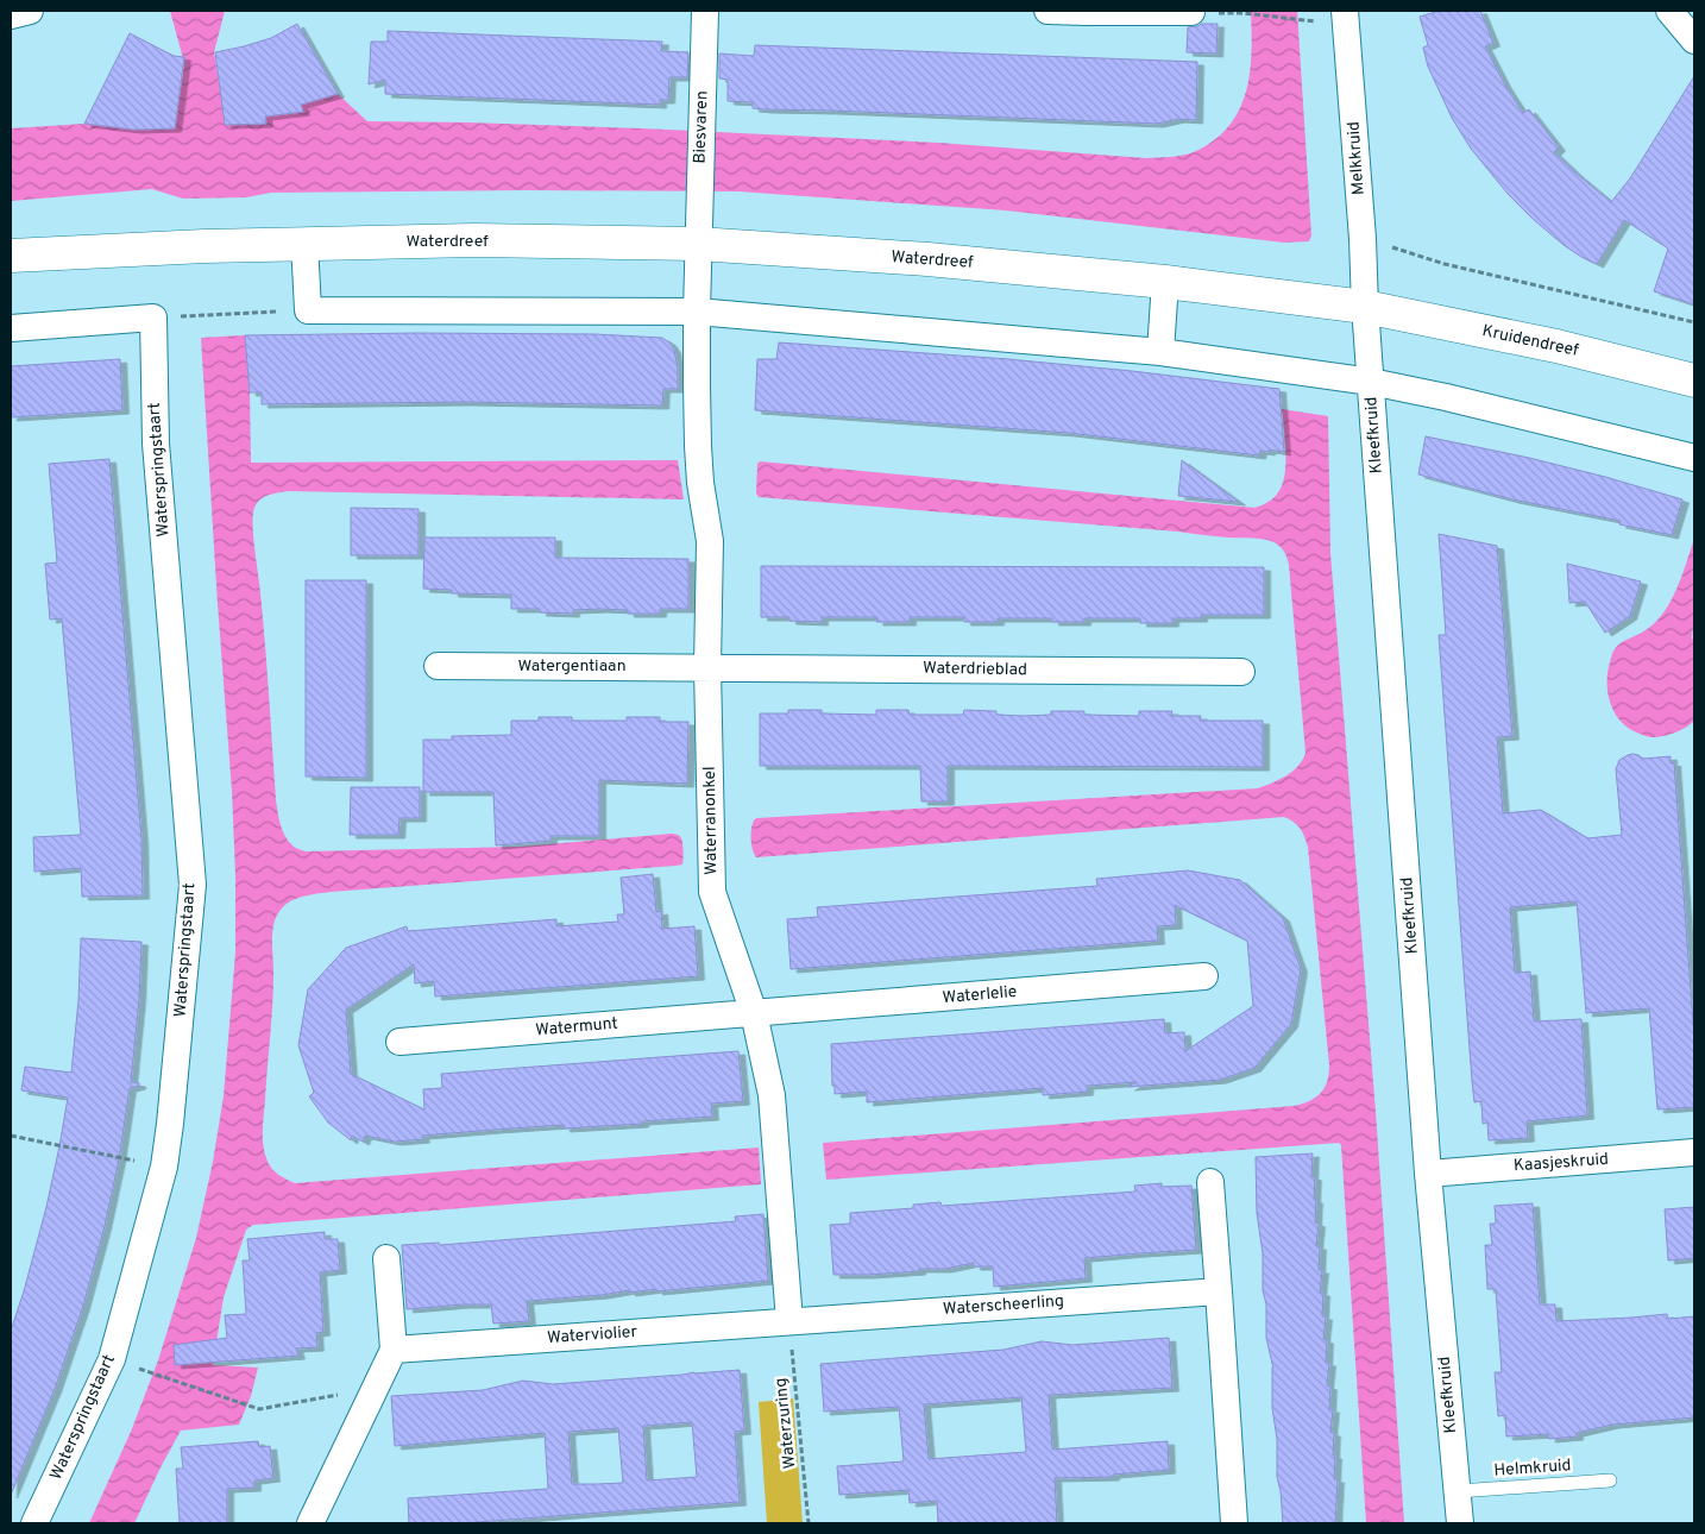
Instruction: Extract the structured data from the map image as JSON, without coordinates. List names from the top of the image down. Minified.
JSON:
{"streets":{"street":["Biesvaren","Melkkruid","Waterdreef","Kruidendreef","Kleefkruid","Waterspringstaart","Watergentiaan","Waterdrieblad","Waterranonkel","Waterlelie","Watermunt","Kaasjeskruid","Waterscheerling","Waterviolier"],"lane":["Helmkruid"],"path":["Waterzuring"]},"crossings":[["Biesvaren","Waterdreef"],["Melkkruid","Waterdreef"],["Melkkruid","Kruidendreef"],["Melkkruid","Kleefkruid"],["Waterdreef","Kruidendreef"],["Waterdreef","Kleefkruid"],["Kruidendreef","Kleefkruid"],["Kleefkruid","Kaasjeskruid"],["Kleefkruid","Helmkruid"],["Watergentiaan","Waterdrieblad"],["Watergentiaan","Waterranonkel"],["Waterdrieblad","Waterranonkel"],["Waterranonkel","Waterlelie"],["Waterranonkel","Watermunt"],["Waterranonkel","Waterscheerling"],["Waterranonkel","Waterviolier"],["Waterranonkel","Waterzuring"],["Waterlelie","Watermunt"],["Waterscheerling","Waterviolier"],["Waterscheerling","Waterzuring"],["Waterviolier","Waterzuring"]]}
